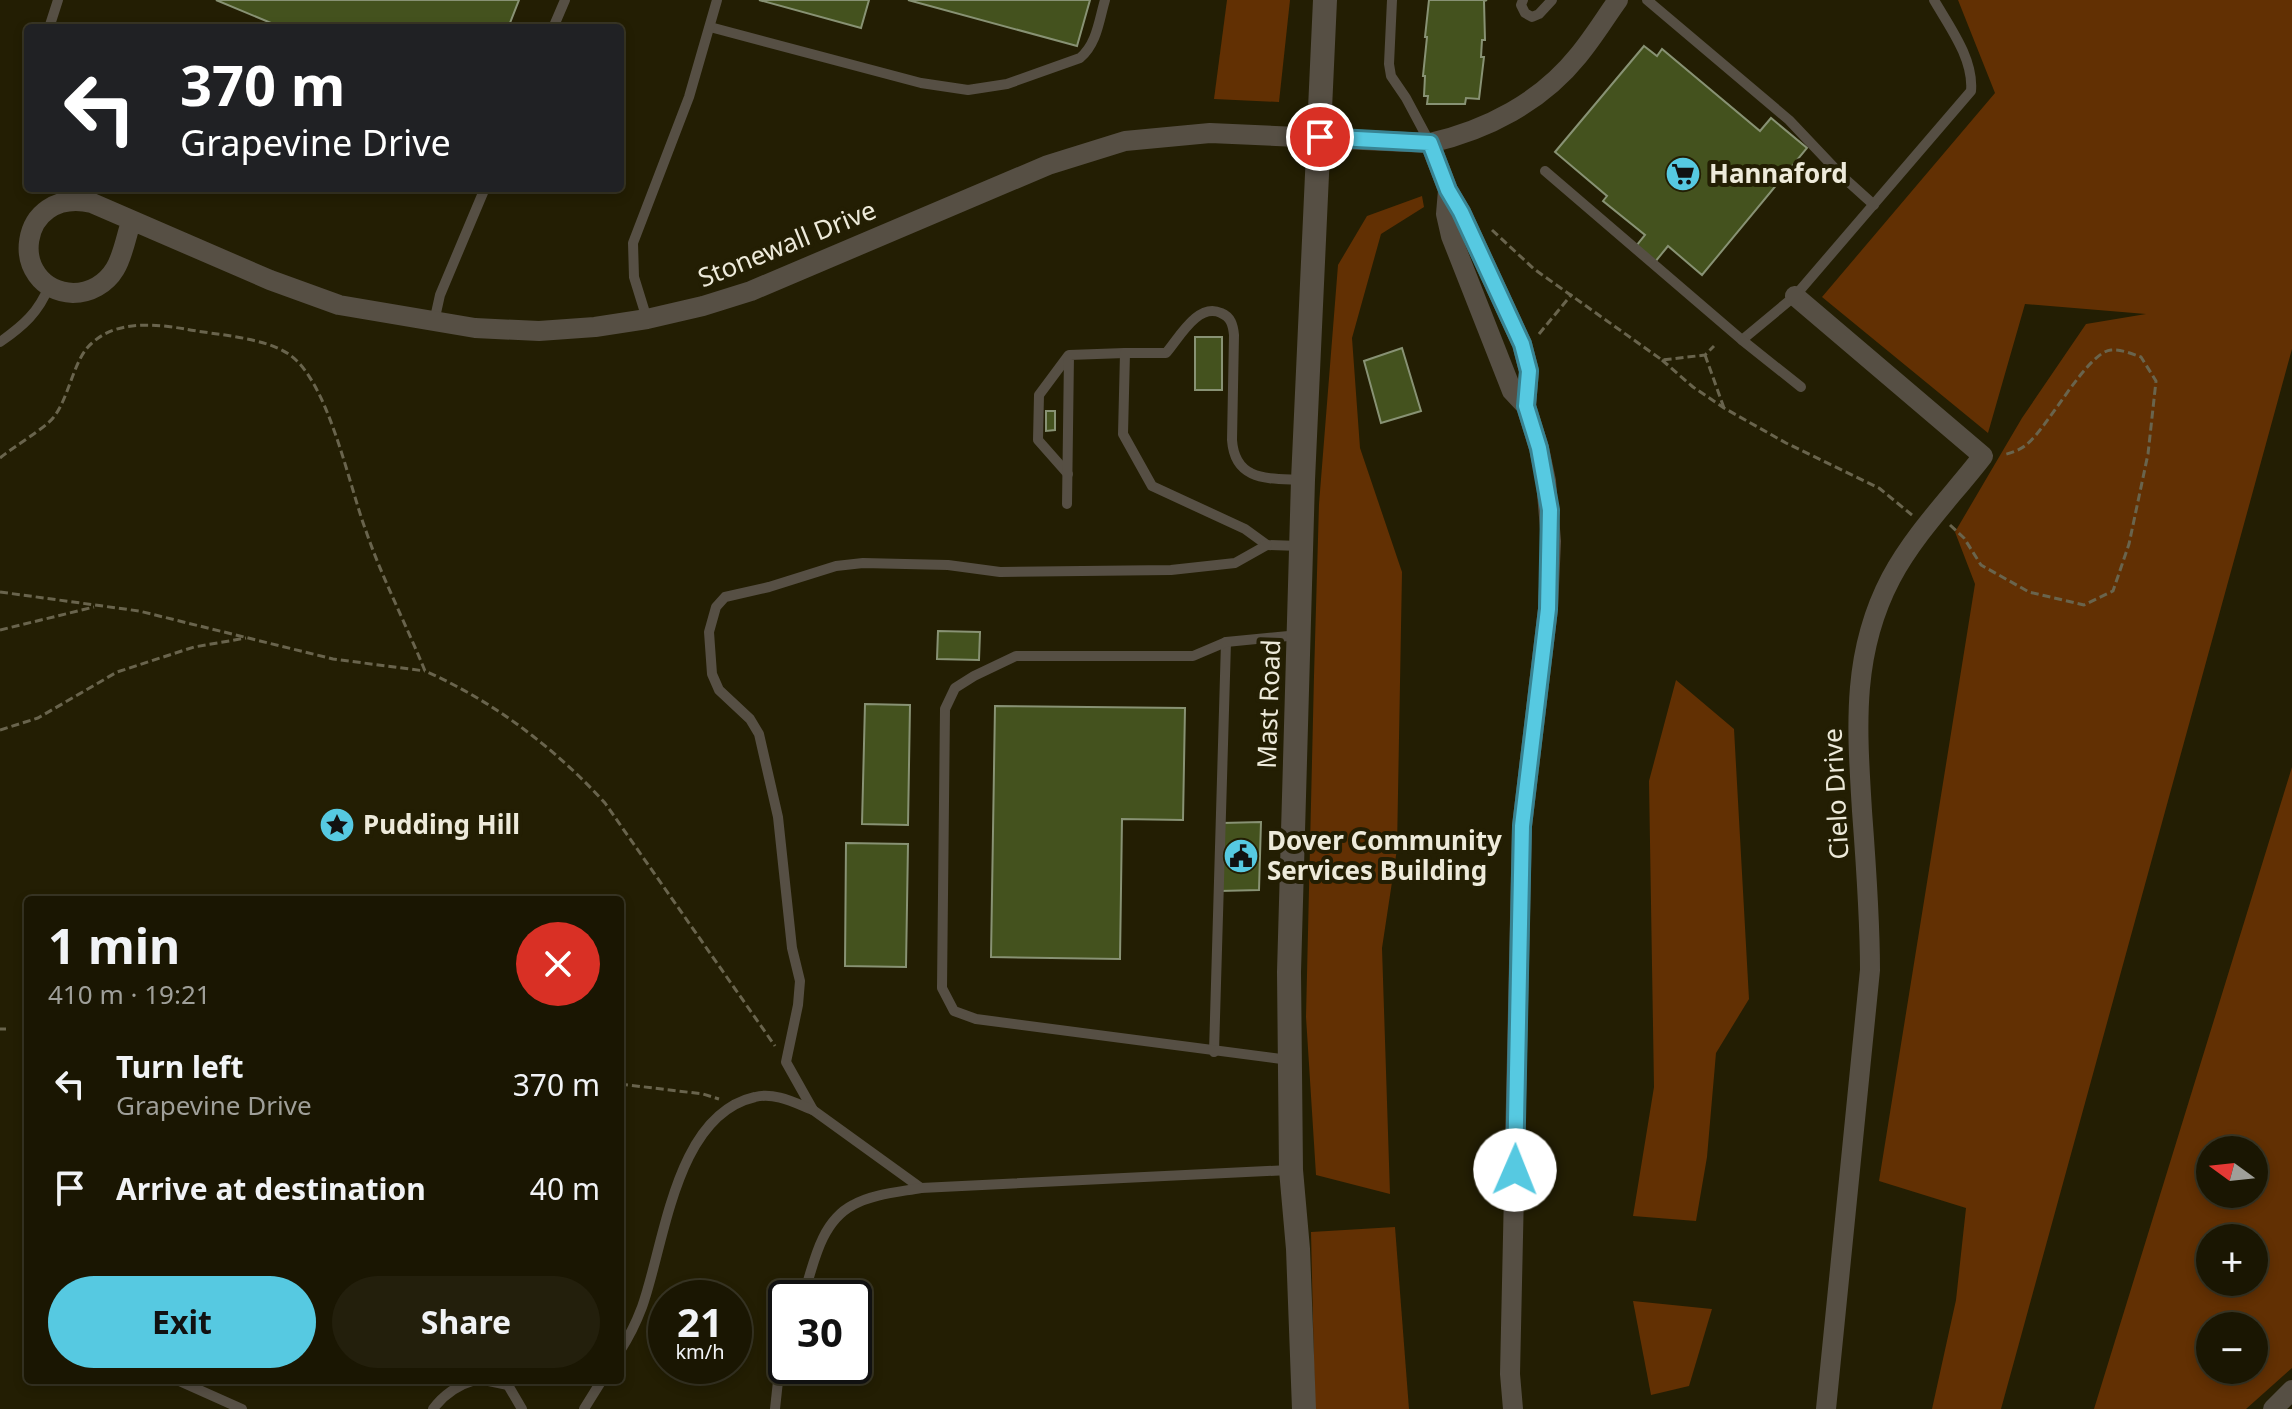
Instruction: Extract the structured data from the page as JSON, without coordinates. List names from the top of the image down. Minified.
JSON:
{"streets":{"street":["Stonewall Drive","Mast Road","Cielo Drive"]},"crossings":[["Stonewall Drive","Mast Road"]],"places":{"supermarket":["Hannaford"],"place":["Pudding Hill"],"public building":["Dover Community Services Building"]},"north":"left","page":{"turn":["370 m","Grapevine Drive"],"heading":["1 min","410 m · 19:21"],"list":[{"name":"Turn left","note":"Grapevine Drive","value":"370 m"},{"name":"Arrive at destination","value":"40 m"}],"map_buttons":["+","−"],"buttons":["Exit","Share"],"speed":"21 km/h","limit":"30"}}
